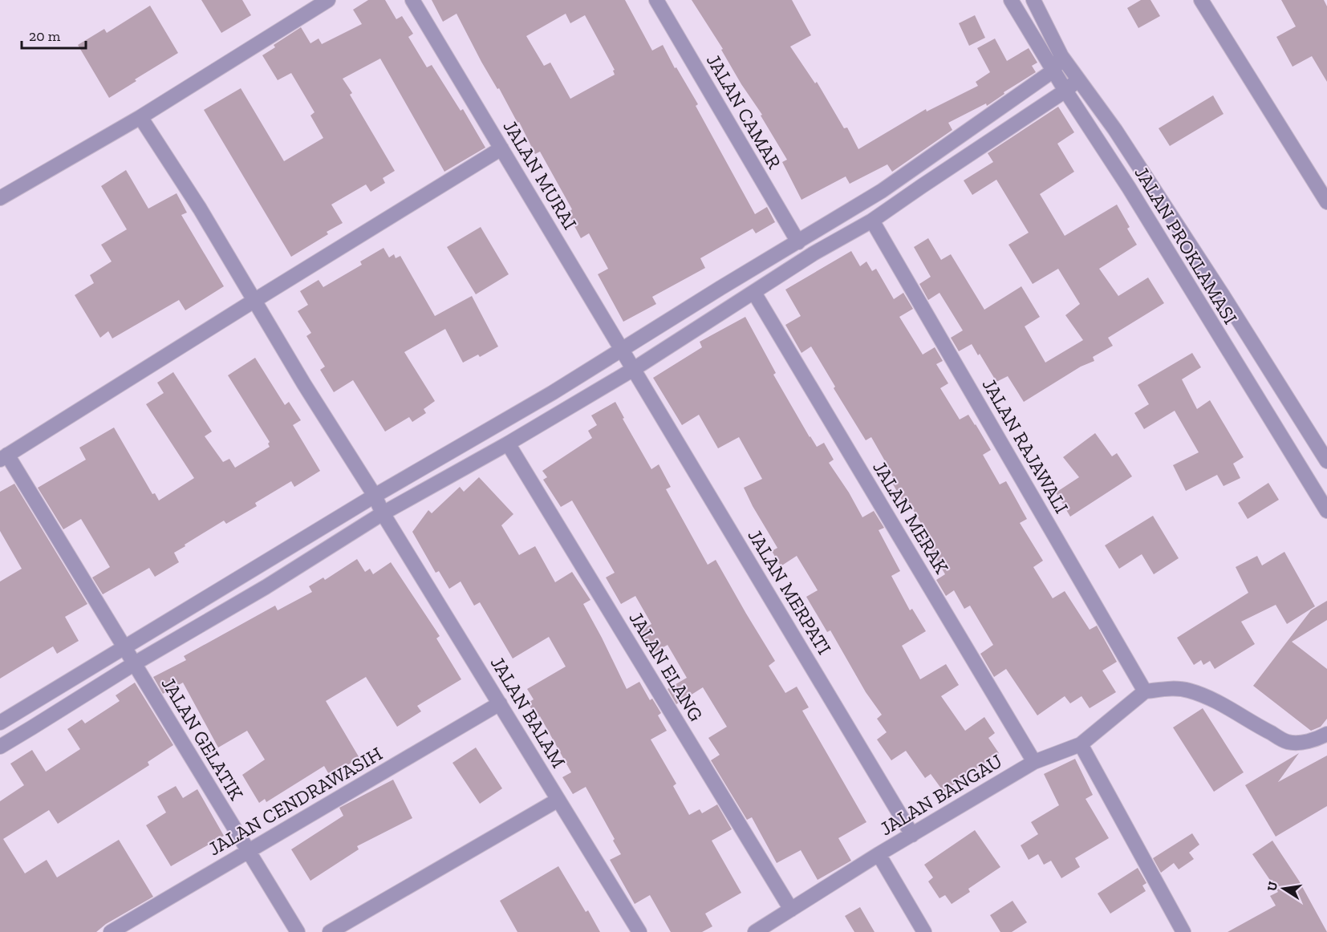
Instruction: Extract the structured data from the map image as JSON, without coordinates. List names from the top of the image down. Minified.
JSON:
{"streets":{"street":["JALAN CAMAR","JALAN MURAI","JALAN PROKLAMASI","JALAN RAJAWALI","JALAN MERAK","JALAN MERPATI","JALAN ELANG","JALAN BALAM","JALAN GELATIK","JALAN BANGAU","JALAN CENDRAWASIH"]},"crossings":[["JALAN MURAI","JALAN MERPATI"],["JALAN RAJAWALI","JALAN BANGAU"],["JALAN MERAK","JALAN BANGAU"],["JALAN MERPATI","JALAN BANGAU"],["JALAN ELANG","JALAN BANGAU"],["JALAN BALAM","JALAN CENDRAWASIH"],["JALAN GELATIK","JALAN CENDRAWASIH"]],"scale_bar":"20 m","north":"left"}
